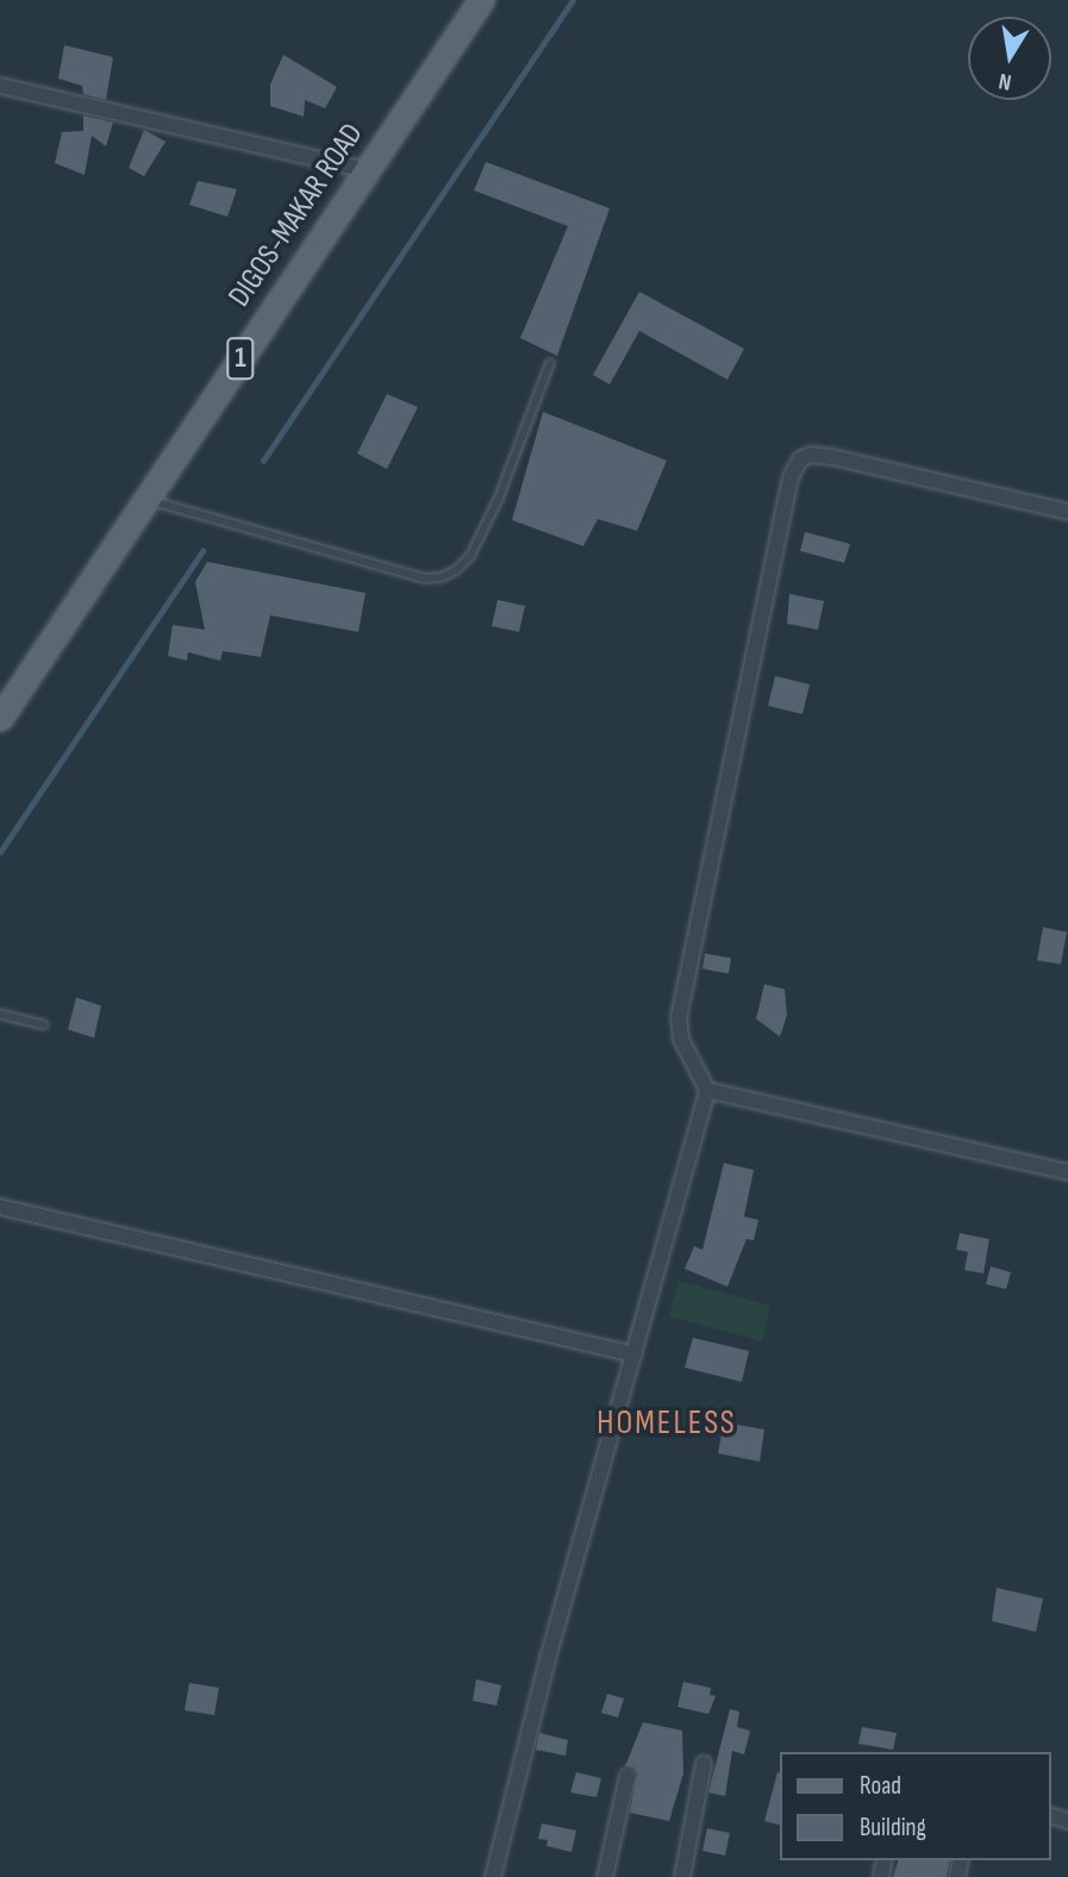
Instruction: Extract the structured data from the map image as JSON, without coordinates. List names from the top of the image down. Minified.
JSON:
{"streets":{"main road":["DIGOS-MAKAR ROAD","1"]},"districts":["HOMELESS"],"legend":["Road","Building"],"north":"bottom"}
